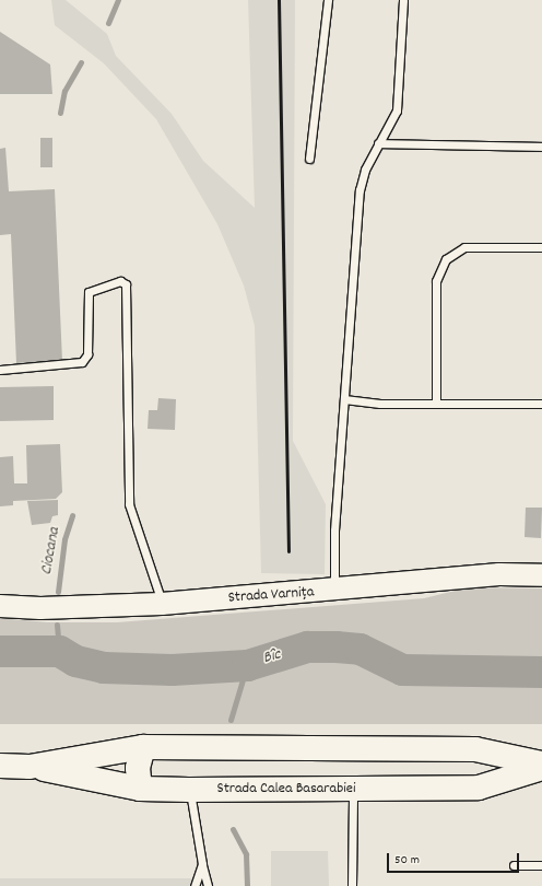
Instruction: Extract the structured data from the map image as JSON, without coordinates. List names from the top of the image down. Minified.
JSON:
{"streets":{"main road":["Strada Calea Basarabiei"],"street":["Strada Varnița"]},"water":["Ciocana","Bîc"],"scale_bar":"50 m"}
